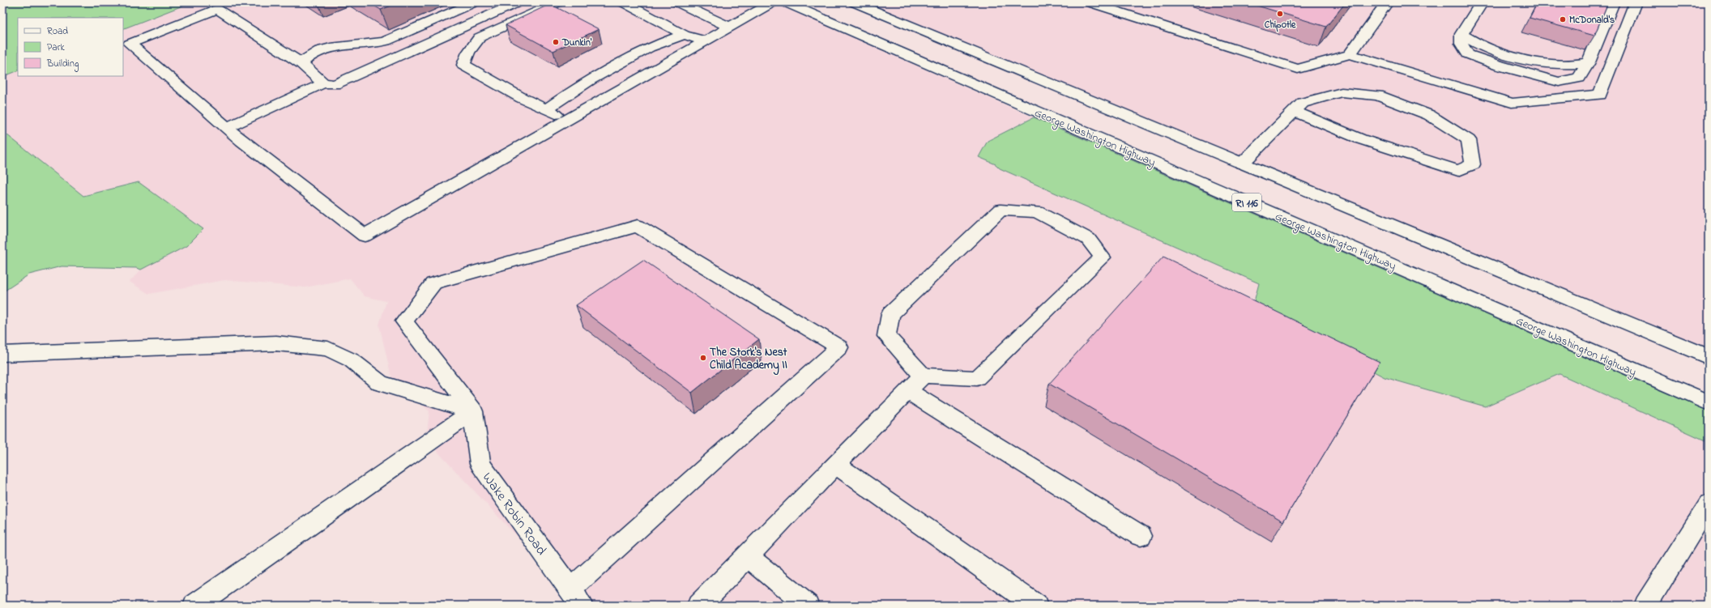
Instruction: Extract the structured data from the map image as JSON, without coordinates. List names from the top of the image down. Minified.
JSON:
{"streets":{"main road":["George Washington Highway","RI 116","Wake Robin Road"]},"places":["Chipotle","McDonald's","Dunkin'","The Stork's Nest Child Academy II"],"legend":["Road","Park","Building"]}
